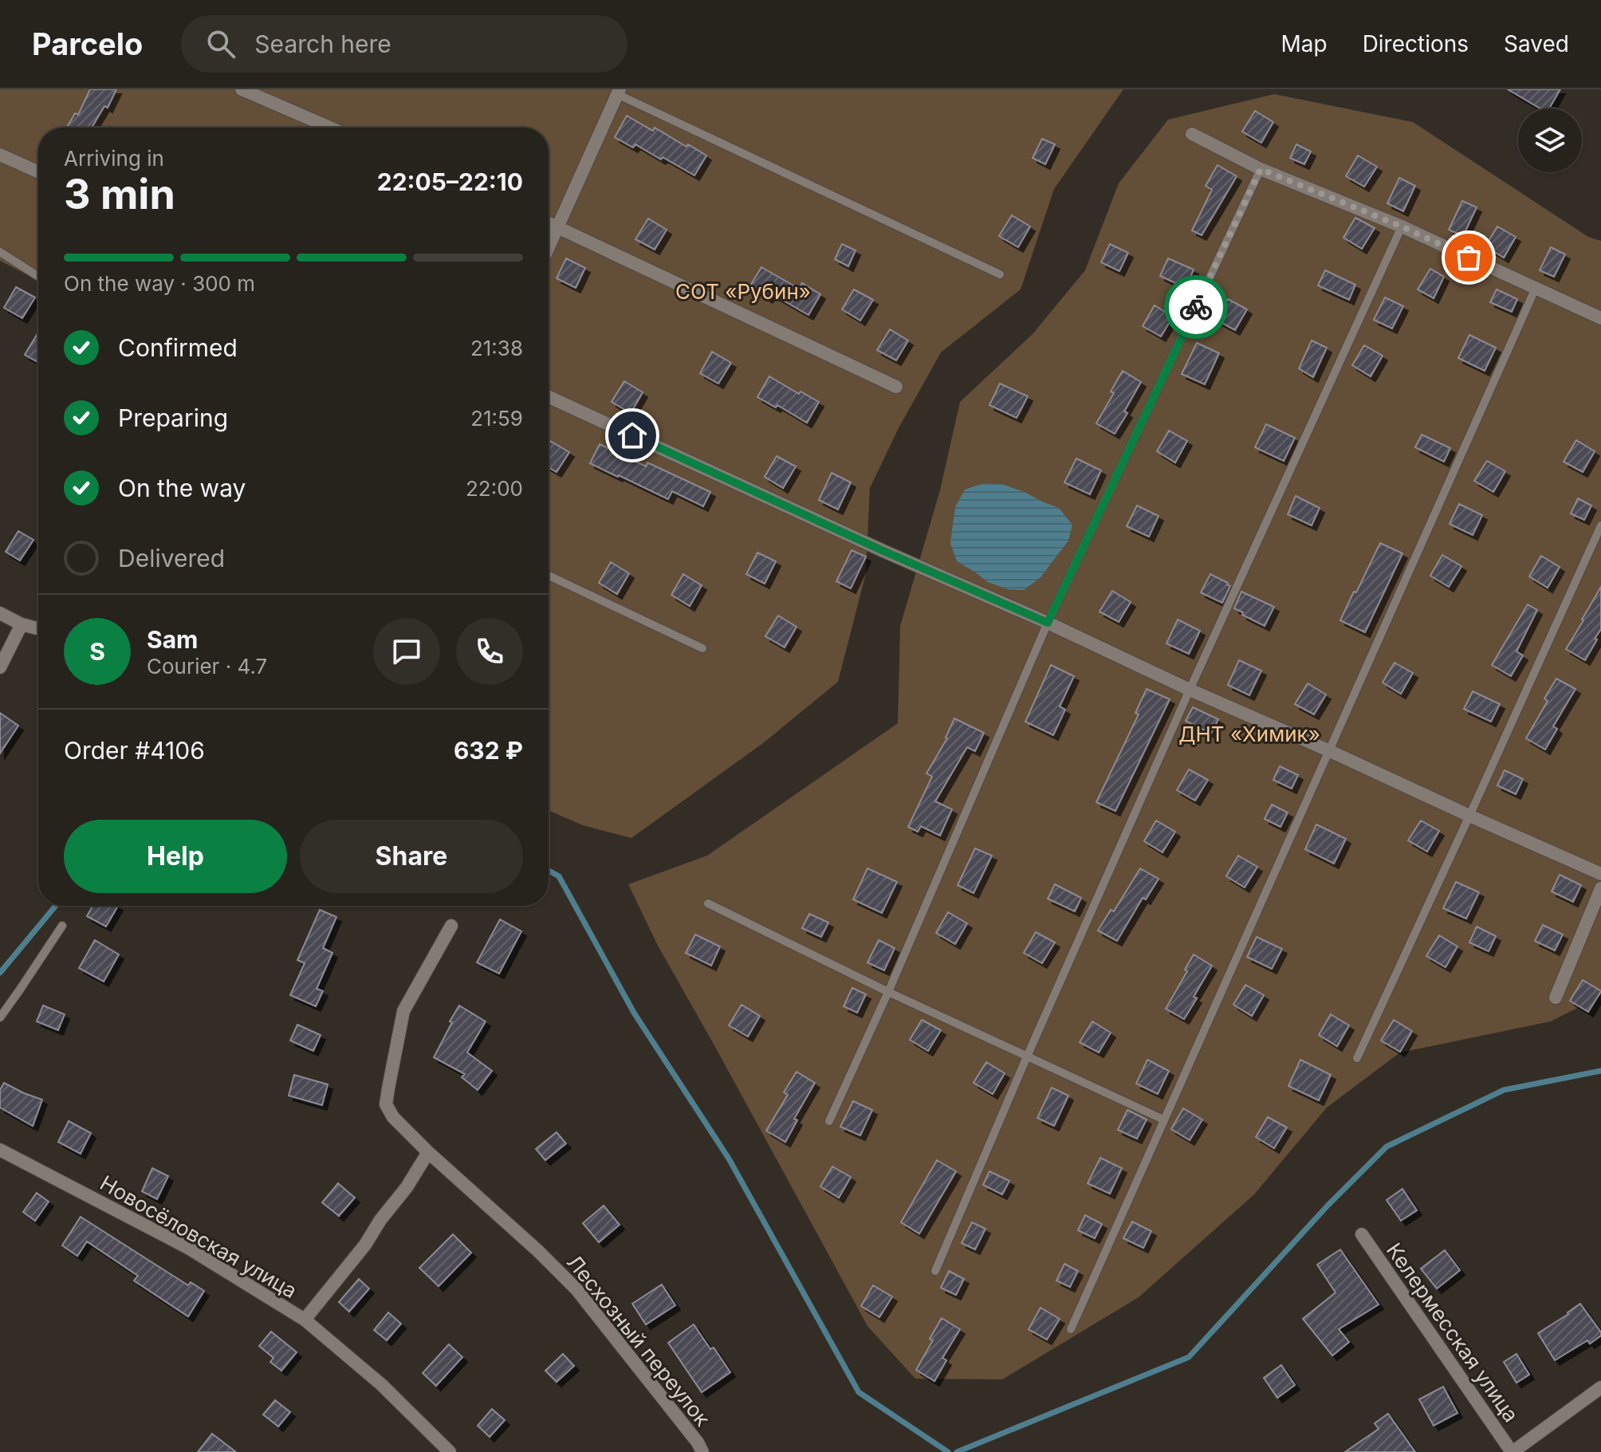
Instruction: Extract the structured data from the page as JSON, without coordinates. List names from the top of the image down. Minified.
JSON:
{"streets":{"street":["Новосёловская улица","Келермесская улица","Лесхозный переулок"]},"parks":["СОТ «Рубин»","ДНТ «Химик»"],"page":{"header":"Parcelo","search":"Search here","nav":["Map","Directions","Saved"],"heading":["3 min","Arriving in","22:05–22:10"],"panel":["Sam","Courier · 4.7","Order #4106","632 ₽"],"bar":"On the way · 300 m","list":[["Confirmed","21:38"],["Preparing","21:59"],["On the way","22:00"],"Delivered"],"round":"S","buttons":["Help","Share"]}}
